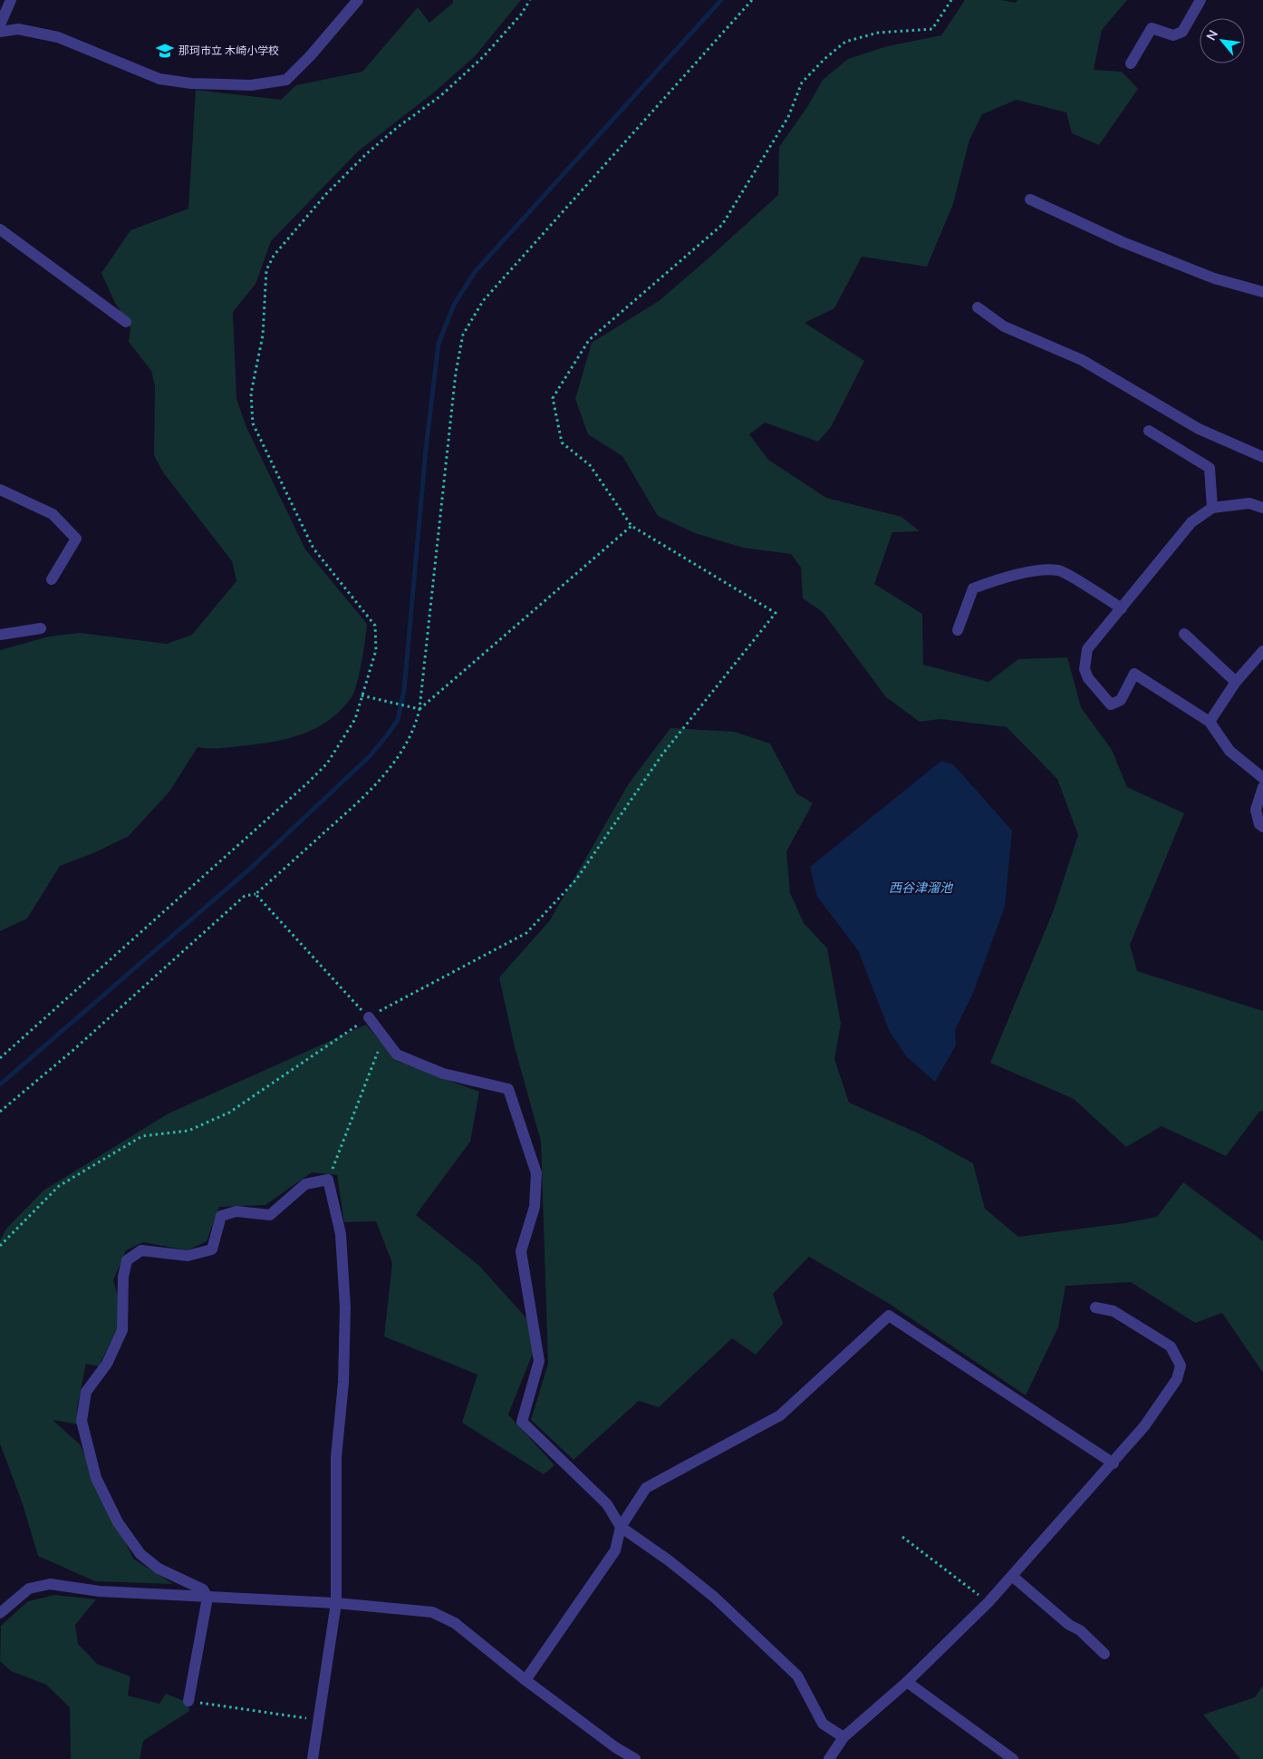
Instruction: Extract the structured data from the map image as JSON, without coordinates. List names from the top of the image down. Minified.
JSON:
{"water":["西谷津溜池"],"places":{"school or university":["那珂市立 木崎小学校"]},"north":"top left"}
